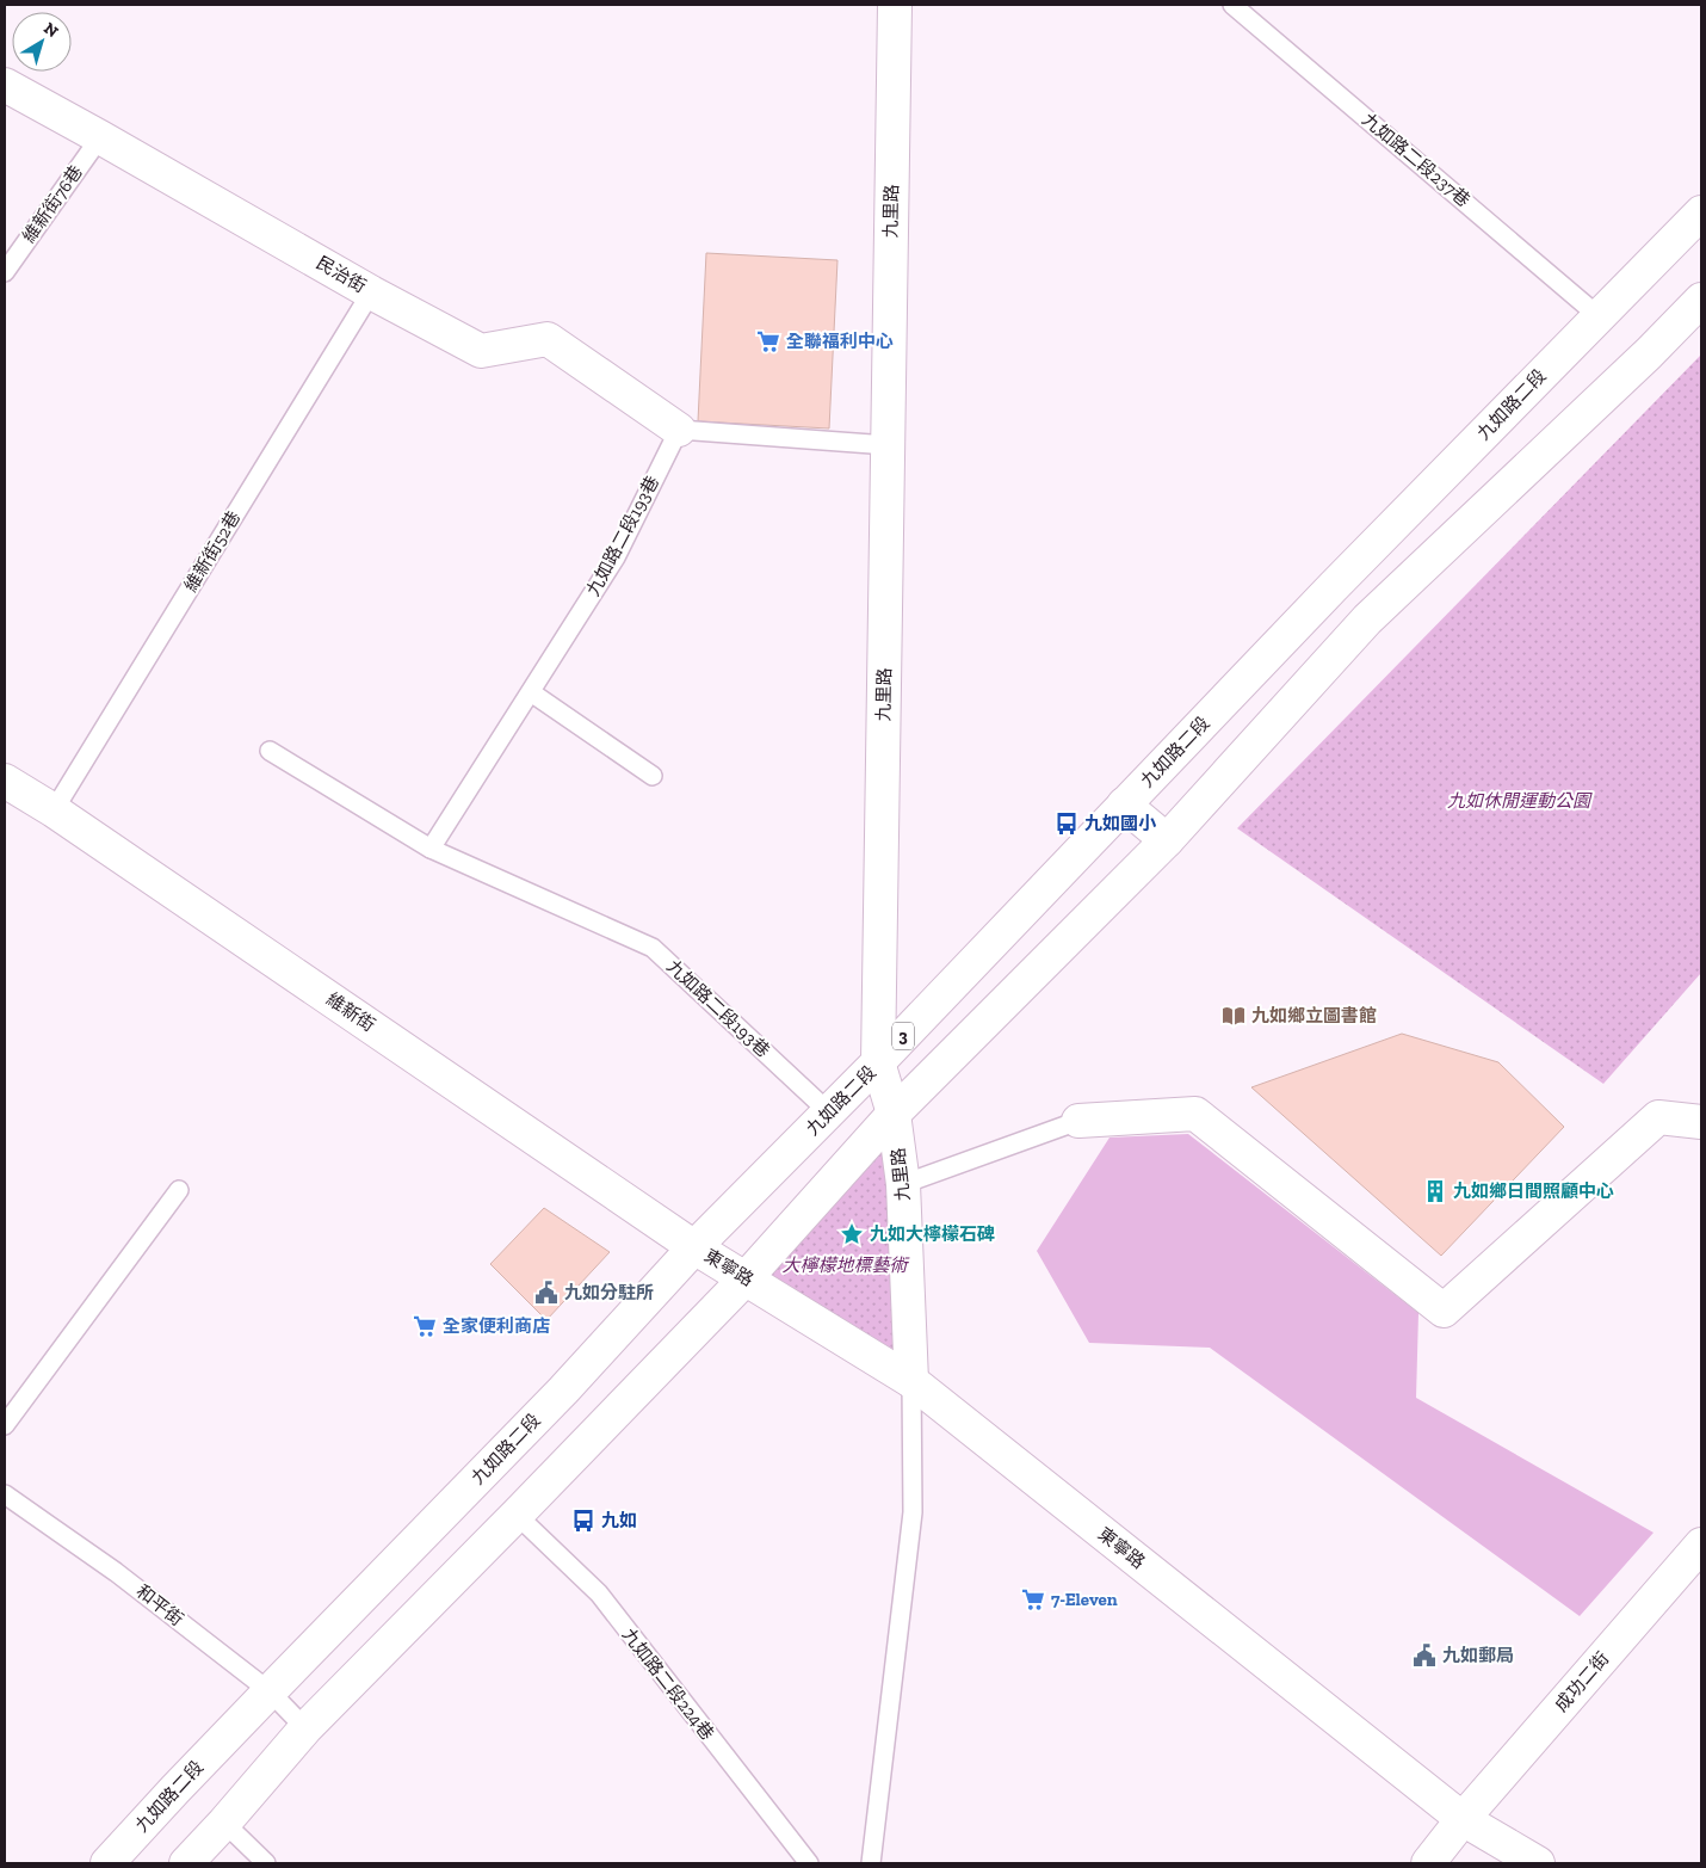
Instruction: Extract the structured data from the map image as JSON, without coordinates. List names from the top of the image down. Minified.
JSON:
{"streets":{"street":["九里路","民治街","九如路二段","維新街","3","東寧路","成功二街"],"lane":["九如路二段237巷","維新街76巷","九如路二段193巷","維新街52巷","和平街","九如路二段224巷"]},"crossings":[["九如路二段237巷","九如路二段"],["維新街76巷","民治街"],["九里路","九如路二段"],["九里路","東寧路"],["民治街","九如路二段193巷"],["民治街","維新街52巷"],["九如路二段","九如路二段193巷"],["九如路二段","維新街"],["九如路二段","東寧路"],["九如路二段","和平街"],["維新街52巷","維新街"],["維新街","東寧路"],["東寧路","成功二街"]],"parks":["九如休閒運動公園","大檸檬地標藝術"],"places":{"supermarket":["全聯福利中心","全家便利商店","7-Eleven"],"bus stop":["九如國小","九如"],"library":["九如鄉立圖書館"],"building":["九如鄉日間照顧中心"],"place":["九如大檸檬石碑"],"public building":["九如分駐所","九如郵局"]},"north":"top right"}
